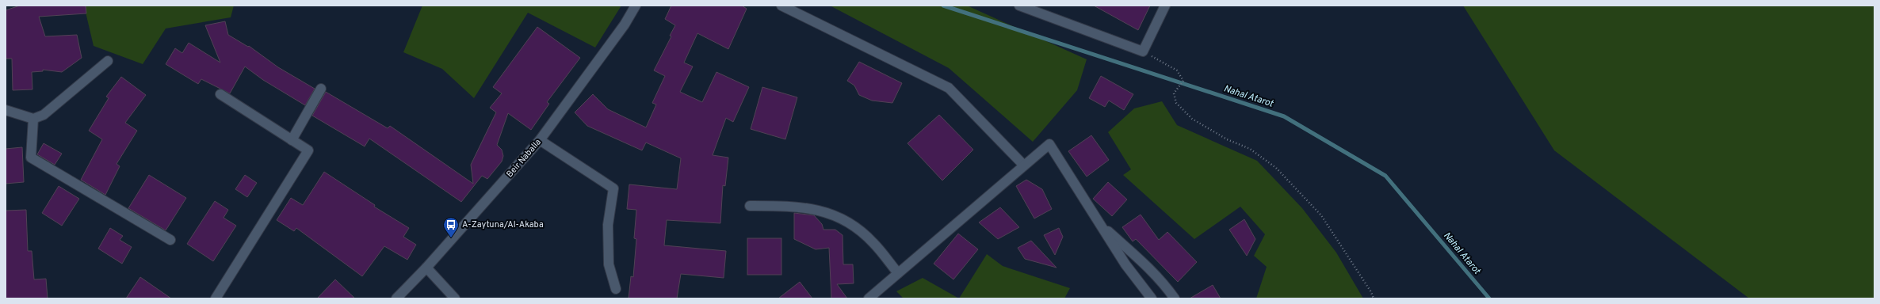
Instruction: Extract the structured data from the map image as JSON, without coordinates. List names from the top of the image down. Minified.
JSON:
{"streets":{"street":["Beir Naballa"]},"water":["Nahal Atarot"],"places":{"bus stop":["A-Zaytuna/Al-Akaba"]}}
